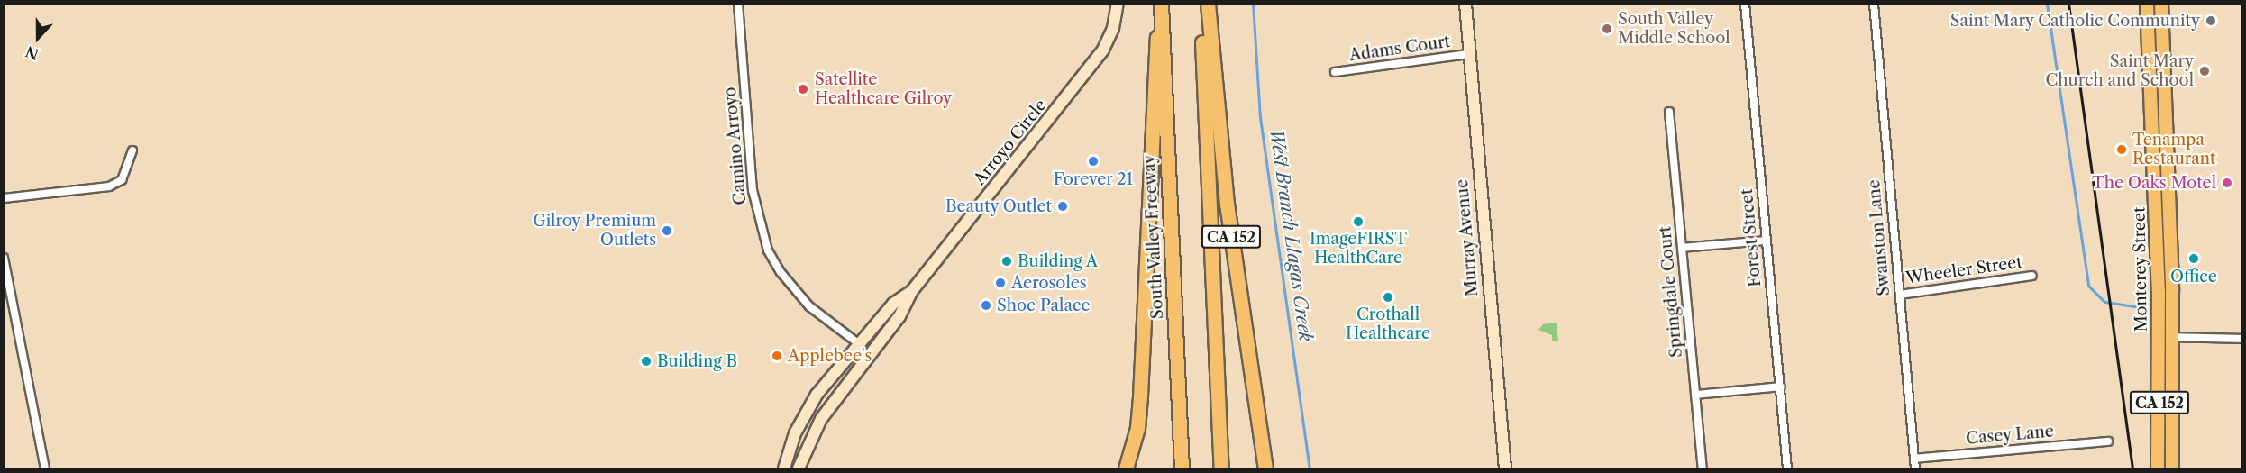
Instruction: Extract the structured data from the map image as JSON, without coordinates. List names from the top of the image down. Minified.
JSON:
{"streets":{"highway":["South Valley Freeway","CA 152"],"main road":["Monterey Street"],"street":["Adams Court","Arroyo Circle","Camino Arroyo","Murray Avenue","Forest Street","Swanston Lane","Wheeler Street","Springdale Court","Casey Lane"]},"crossings":[["Adams Court","Murray Avenue"],["Arroyo Circle","Camino Arroyo"],["Swanston Lane","Wheeler Street"],["Swanston Lane","Casey Lane"]],"water":["West Branch Llagas Creek"],"places":["Saint Mary Catholic Community","South Valley Middle School","Saint Mary Church and School","Satellite Healthcare Gilroy","Tenampa Restaurant","Forever 21","The Oaks Motel","Beauty Outlet","ImageFIRST HealthCare","Gilroy Premium Outlets","Office","Building A","Aerosoles","Crothall Healthcare","Shoe Palace","Applebee's","Building B"],"north":"bottom"}
